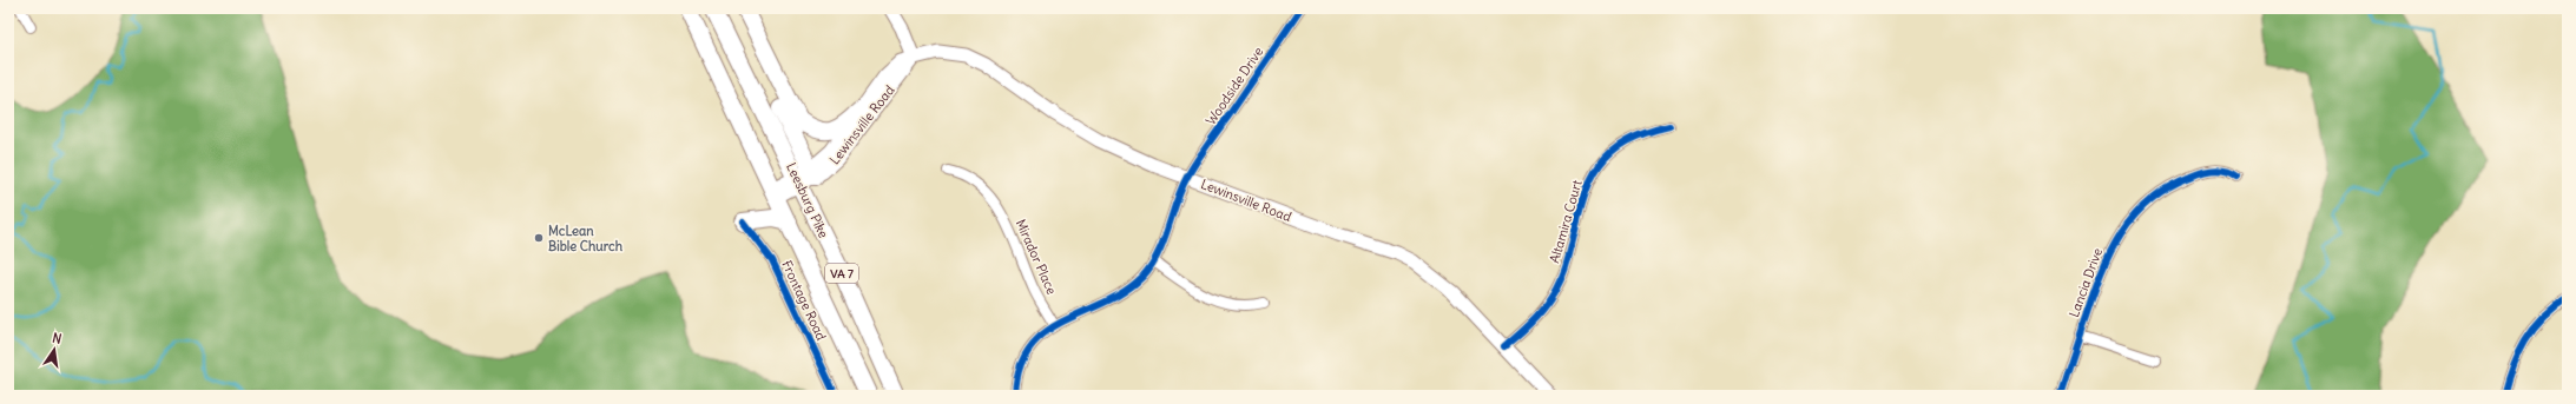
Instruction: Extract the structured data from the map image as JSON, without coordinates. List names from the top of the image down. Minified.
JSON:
{"streets":{"highway":["Leesburg Pike","VA 7"],"main road":["Lewinsville Road"],"street":["Woodside Drive","Altamira Court","Mirador Place","Lancia Drive","Frontage Road"]},"crossings":[["Woodside Drive","Lewinsville Road"],["Lewinsville Road","Leesburg Pike"],["Lewinsville Road","Altamira Court"]],"places":["McLean Bible Church"],"north":"top"}
